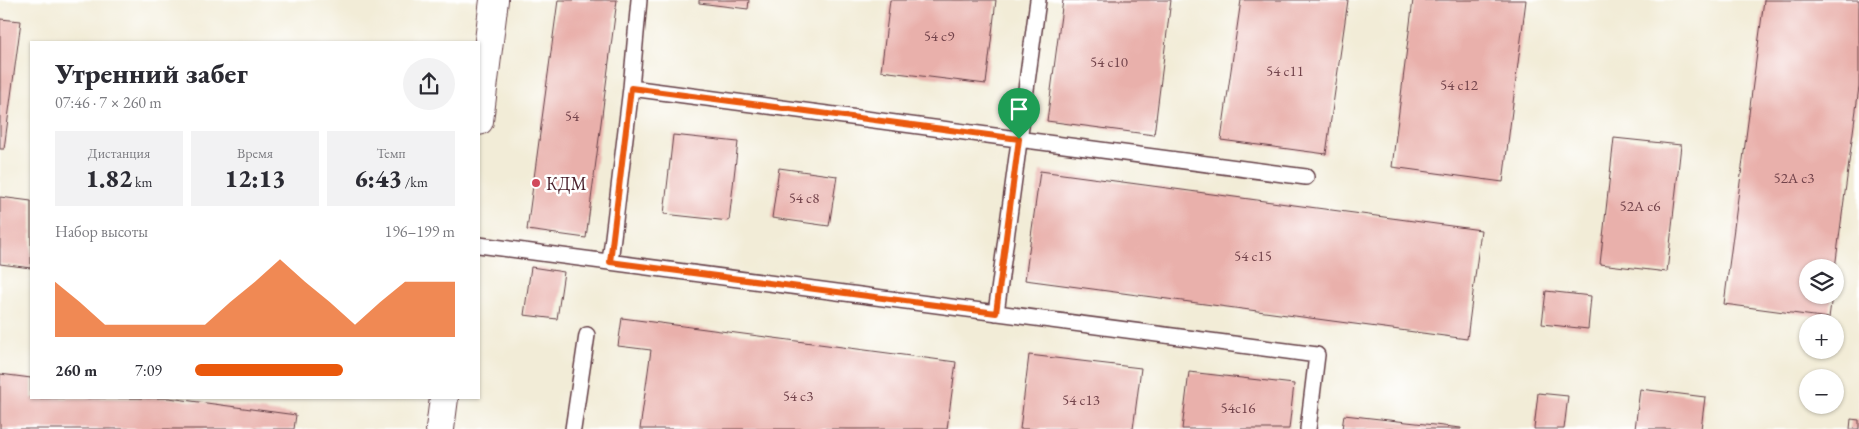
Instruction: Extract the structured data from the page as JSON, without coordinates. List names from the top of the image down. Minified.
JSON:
{"places":["КДМ"],"house_numbers":["54 с9","54 с10","54 с11","54 с12","54","52А с3","54 с8","52А с6","54 с15","54 с3","54 с13","54с16"],"page":{"heading":["Утренний забег","07:46 · 7 × 260 m"],"stats":[["Дистанция","1.82 km"],["Время","12:13"],["Темп","6:43 /km"]],"chart":["Набор высоты","196–199 m"],"map_buttons":["+","−"],"list":[{"name":"260 m","note":"7:09"}]}}
